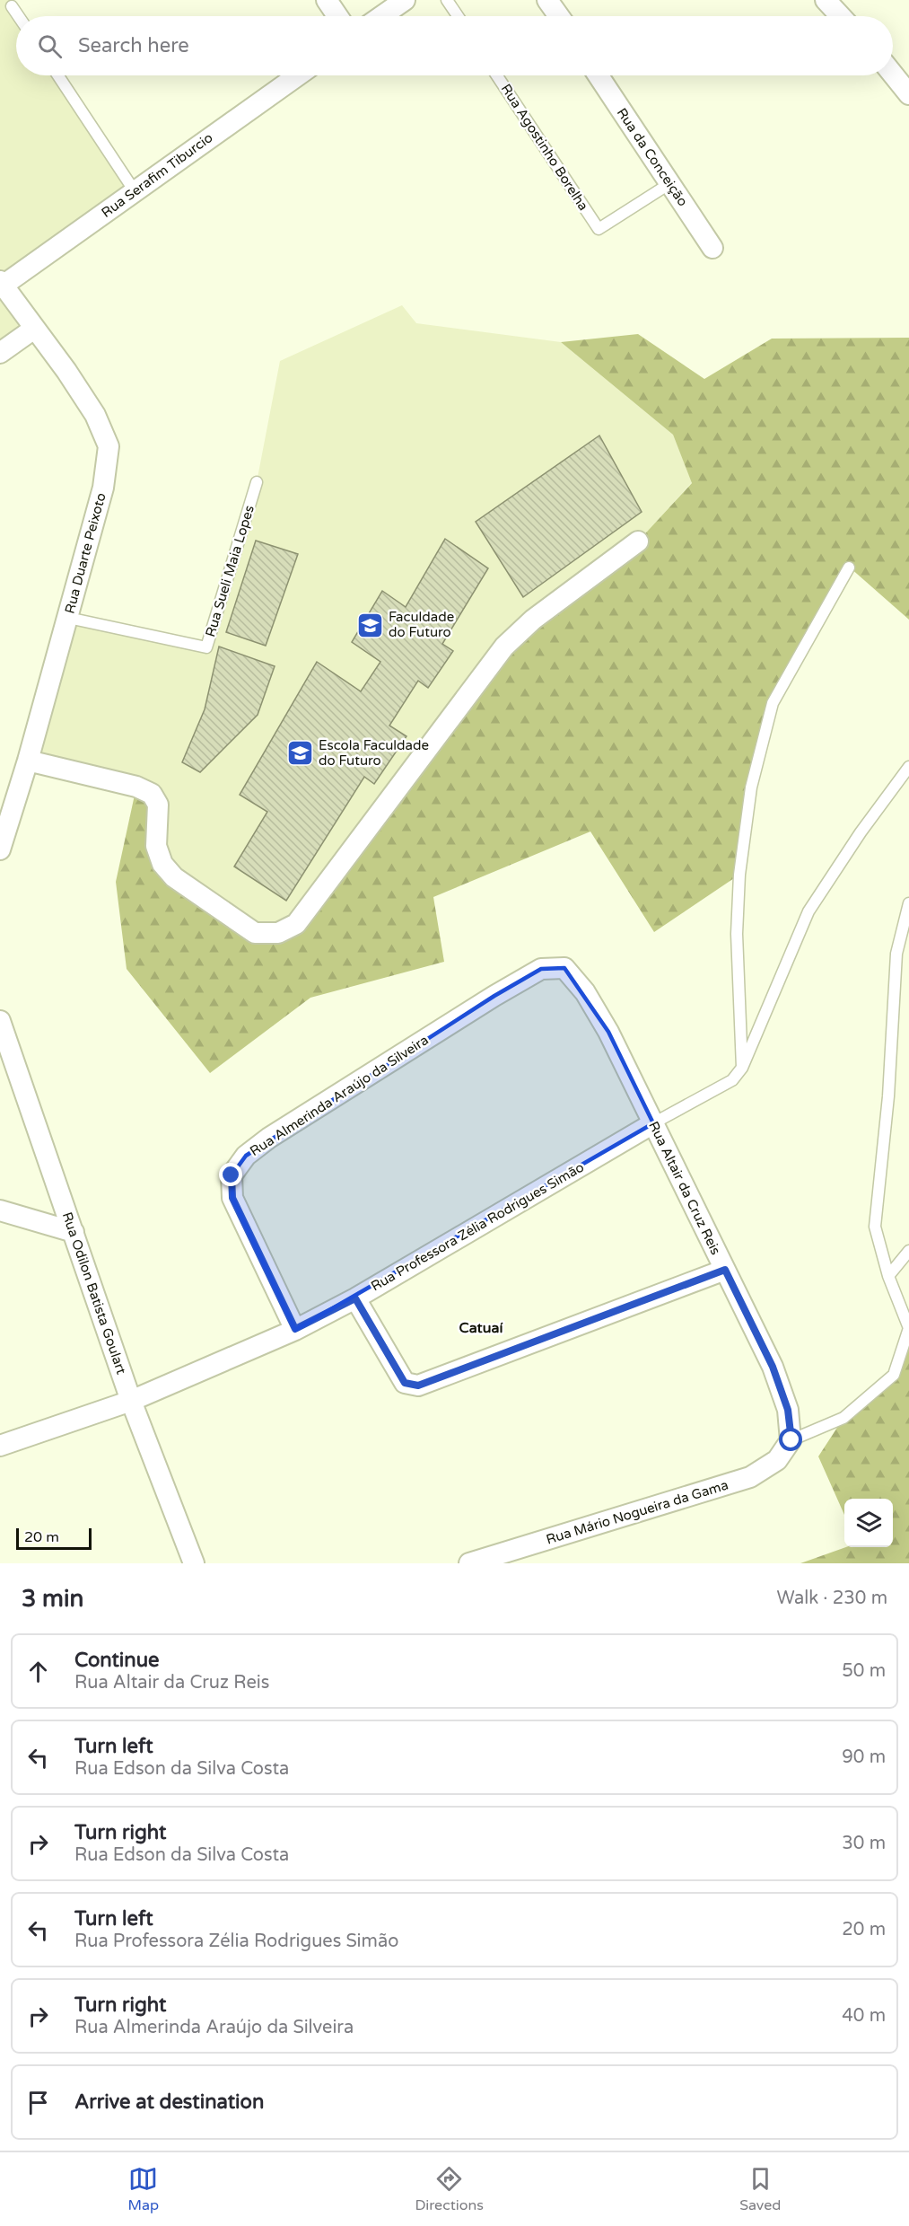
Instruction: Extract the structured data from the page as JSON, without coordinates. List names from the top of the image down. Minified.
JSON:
{"streets":{"street":["Rua da Conceição","Rua Serafim Tiburcio","Rua Duarte Peixoto","Rua Almerinda Araújo da Silveira","Rua Altair da Cruz Reis","Rua Professora Zélia Rodrigues Simão","Rua Odilon Batista Goulart","Rua Mário Nogueira da Gama"],"lane":["Rua Agostinho Borelha","Rua Sueli Maia Lopes"]},"crossings":[["Rua Agostinho Borelha","Rua da Conceição"],["Rua Serafim Tiburcio","Rua Duarte Peixoto"],["Rua Duarte Peixoto","Rua Sueli Maia Lopes"],["Rua Almerinda Araújo da Silveira","Rua Altair da Cruz Reis"],["Rua Almerinda Araújo da Silveira","Rua Professora Zélia Rodrigues Simão"],["Rua Altair da Cruz Reis","Rua Professora Zélia Rodrigues Simão"],["Rua Altair da Cruz Reis","Rua Mário Nogueira da Gama"],["Rua Professora Zélia Rodrigues Simão","Rua Odilon Batista Goulart"]],"districts":["Catuaí"],"places":{"school or university":["Faculdade do Futuro","Escola Faculdade do Futuro"]},"scale_bar":"20 m","page":{"search":"Search here","scale":"20 m","heading":["3 min","Walk · 230 m"],"list":[["Continue","Rua Altair da Cruz Reis","50 m"],["Turn left","Rua Edson da Silva Costa","90 m"],["Turn right","Rua Edson da Silva Costa","30 m"],["Turn left","Rua Professora Zélia Rodrigues Simão","20 m"],["Turn right","Rua Almerinda Araújo da Silveira","40 m"],"Arrive at destination"],"nav":["Map","Directions","Saved"]}}
